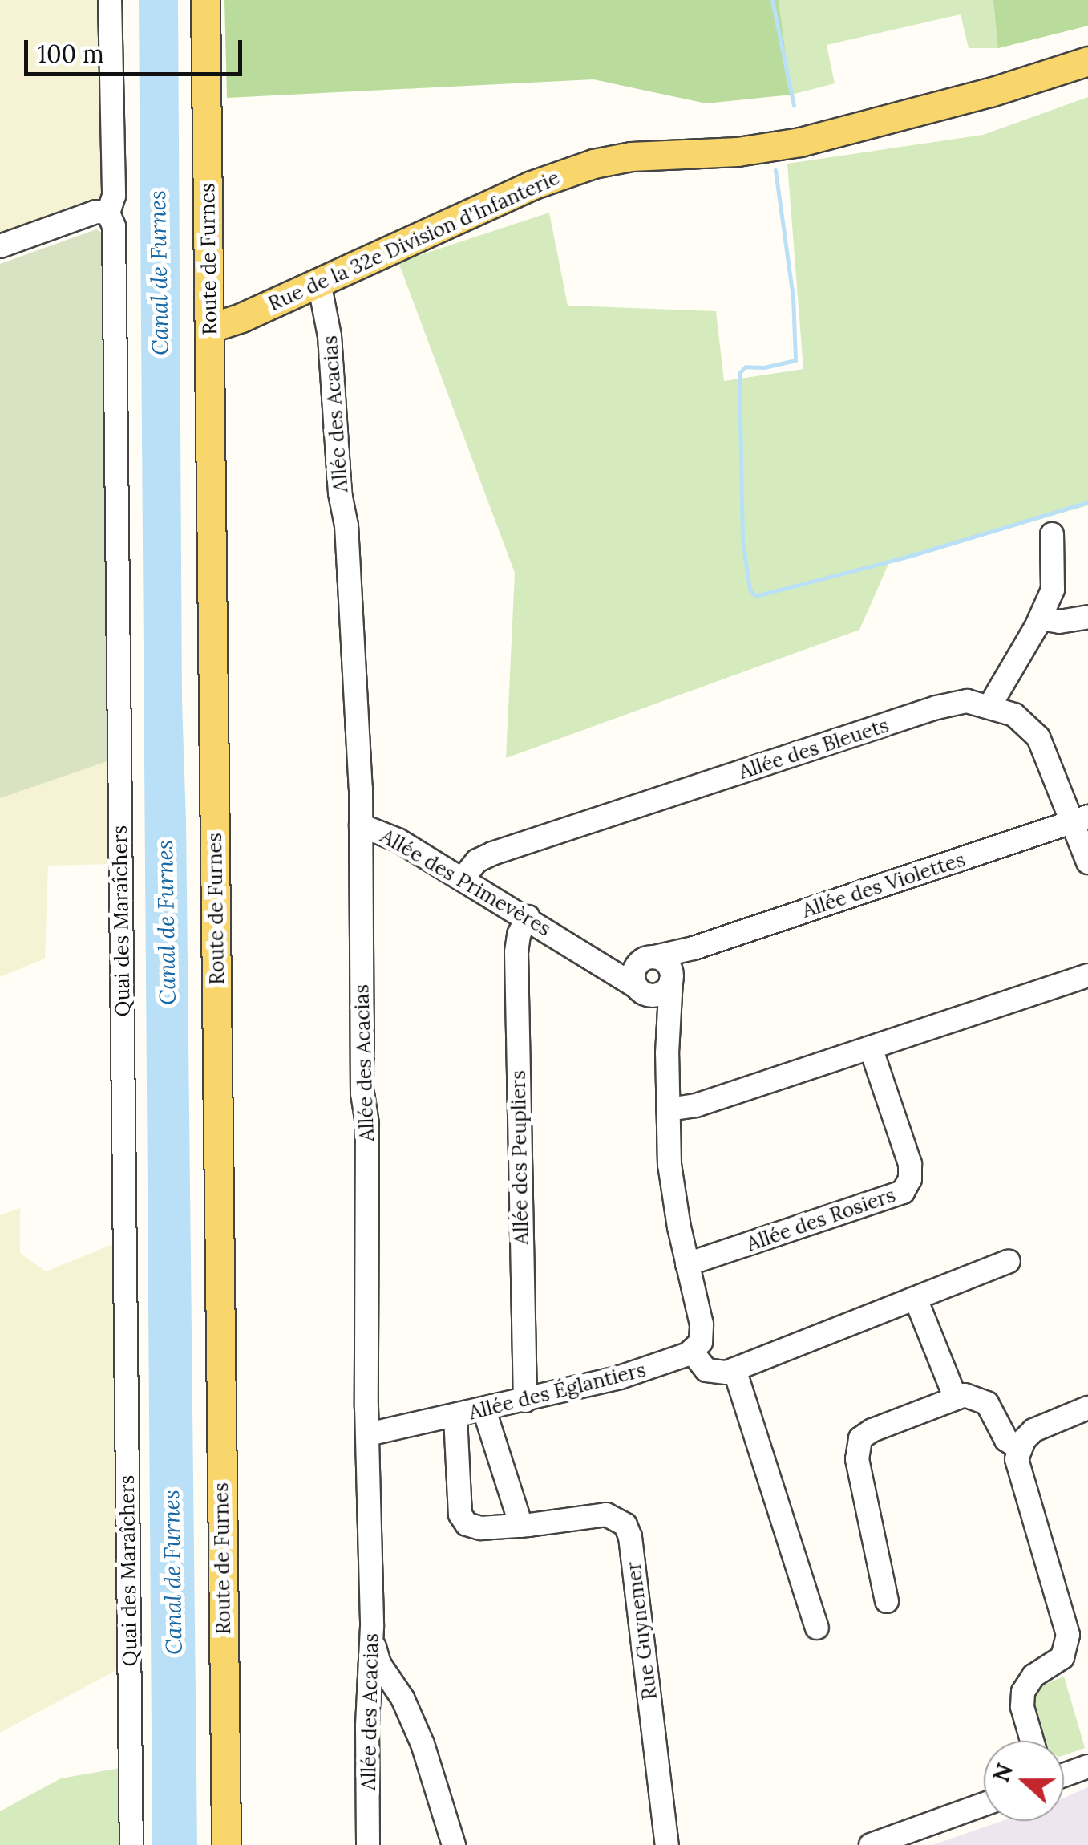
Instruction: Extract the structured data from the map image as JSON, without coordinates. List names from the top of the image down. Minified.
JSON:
{"streets":{"main road":["Rue de la 32e Division d'Infanterie","Route de Furnes"],"street":["Allée des Acacias","Allée des Bleuets","Allée des Primevères","Allée des Violettes","Quai des Maraîchers","Allée des Peupliers","Allée des Rosiers","Allée des Églantiers","Rue Guynemer"]},"crossings":[["Rue de la 32e Division d'Infanterie","Route de Furnes"],["Rue de la 32e Division d'Infanterie","Allée des Acacias"],["Allée des Acacias","Allée des Primevères"],["Allée des Acacias","Allée des Églantiers"],["Allée des Bleuets","Allée des Primevères"],["Allée des Bleuets","Allée des Violettes"],["Allée des Primevères","Allée des Violettes"],["Allée des Primevères","Allée des Peupliers"],["Allée des Peupliers","Allée des Églantiers"],["Allée des Églantiers","Rue Guynemer"]],"water":["Canal de Furnes"],"scale_bar":"100 m","north":"left"}
